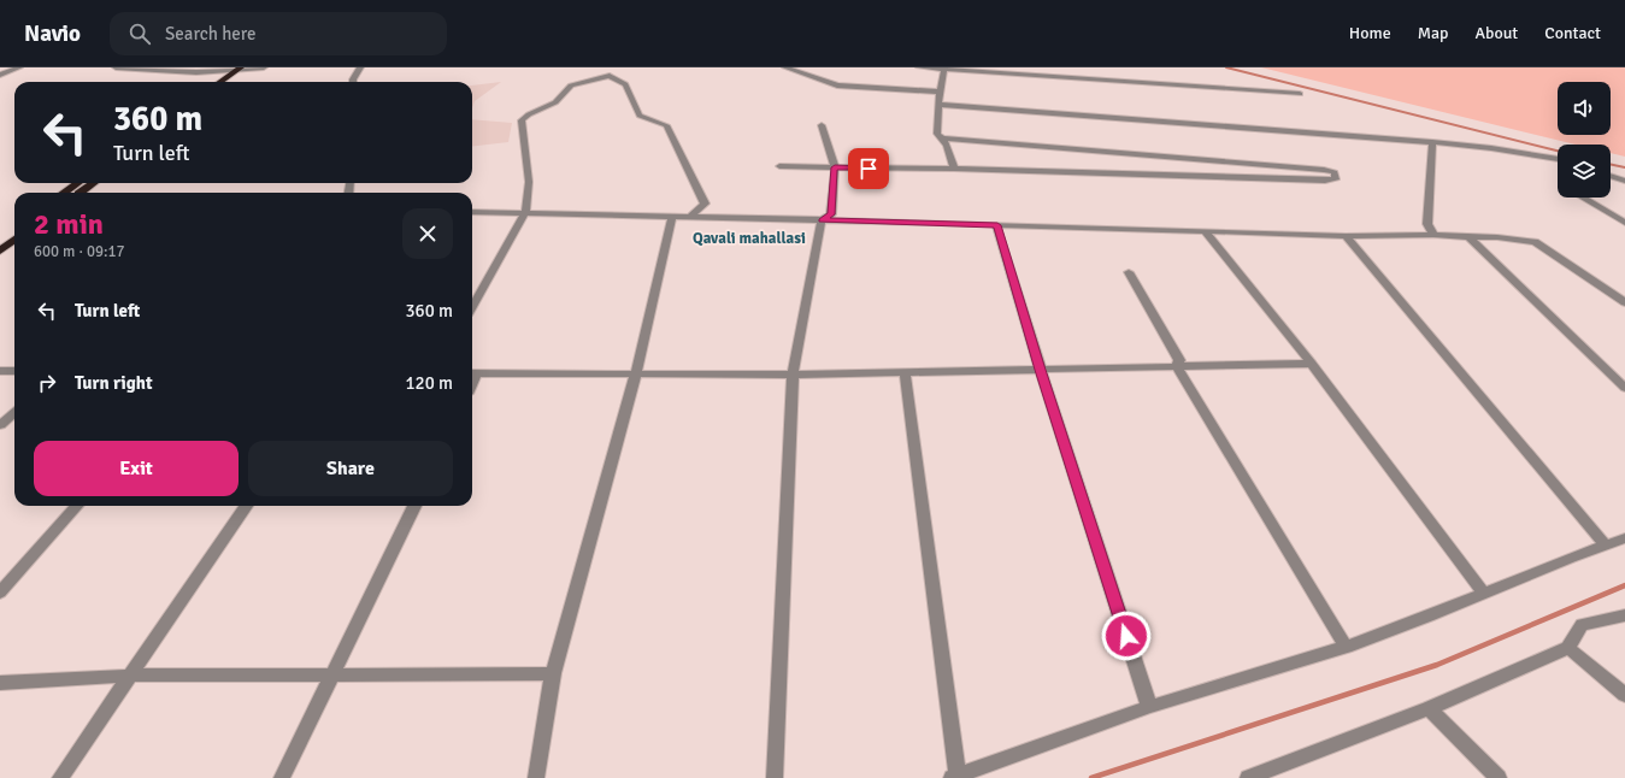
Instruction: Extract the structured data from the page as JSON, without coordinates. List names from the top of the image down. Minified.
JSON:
{"districts":["Qavali mahallasi"],"page":{"header":"Navio","search":"Search here","nav":["Home","Map","About","Contact"],"turn":["360 m","Turn left"],"heading":["2 min","600 m · 09:17"],"list":[{"name":"Turn left","value":"360 m"},{"name":"Turn right","value":"120 m"}],"buttons":["Exit","Share"]}}
